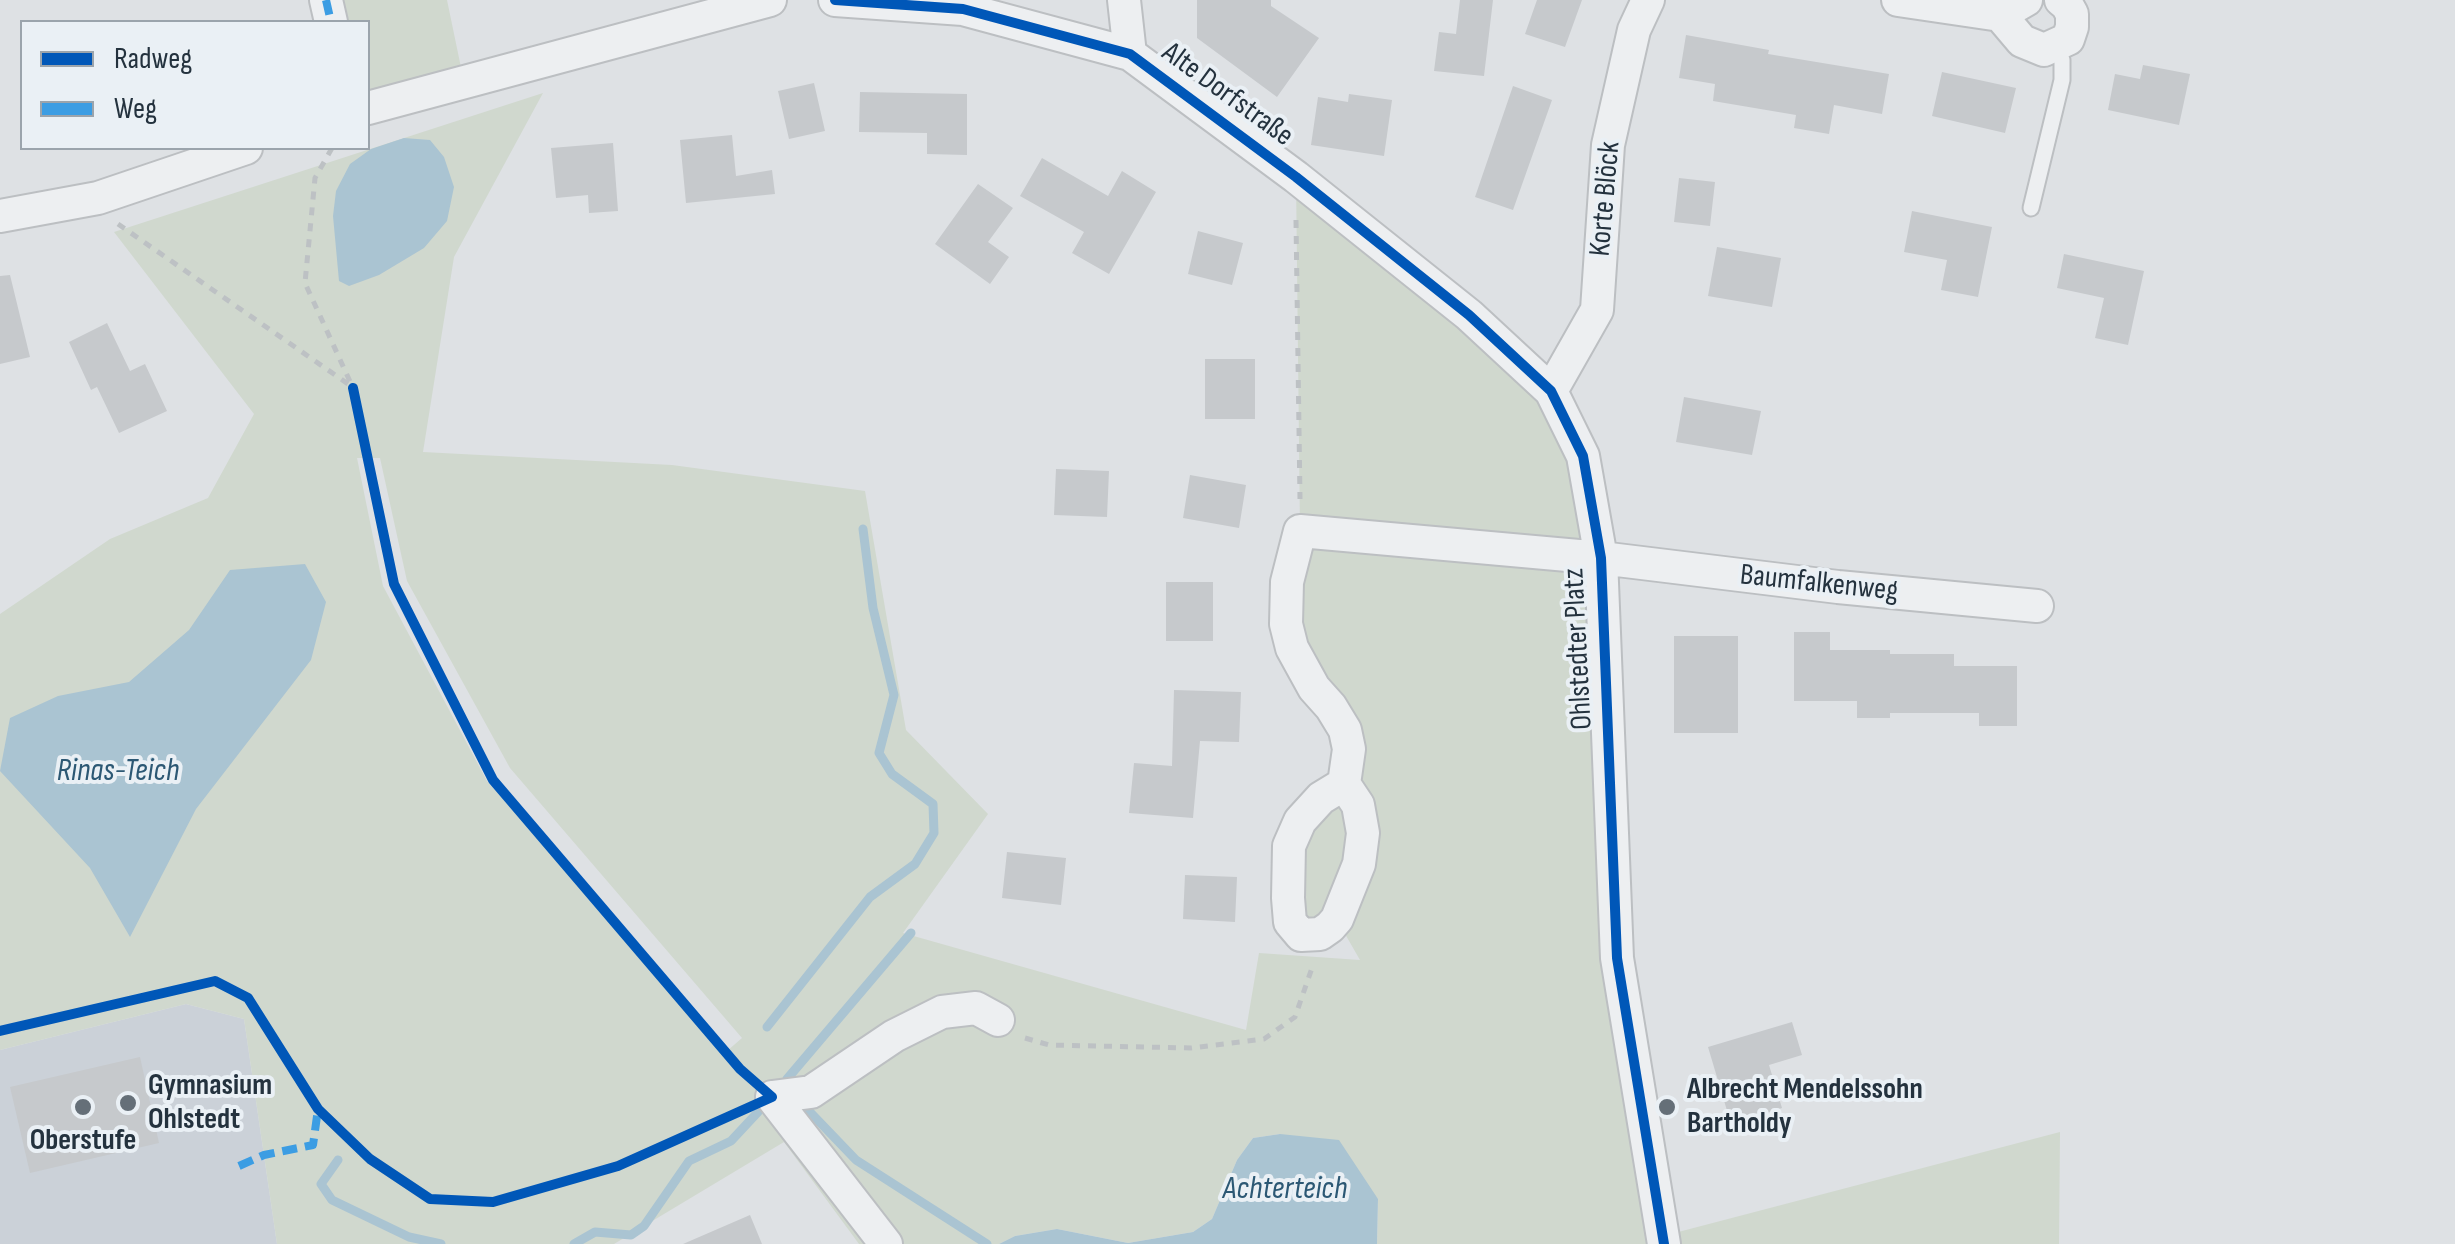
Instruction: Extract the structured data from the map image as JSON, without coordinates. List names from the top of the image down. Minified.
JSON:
{"streets":{"street":["Alte Dorfstraße","Korte Blöck","Baumfalkenweg","Ohlstedter Platz"]},"crossings":[["Alte Dorfstraße","Ohlstedter Platz"],["Korte Blöck","Ohlstedter Platz"],["Baumfalkenweg","Ohlstedter Platz"]],"water":["Rinas-Teich","Achterteich"],"places":["Gymnasium Ohlstedt","Oberstufe","Albrecht Mendelssohn Bartholdy"],"legend":["Radweg","Weg"]}
